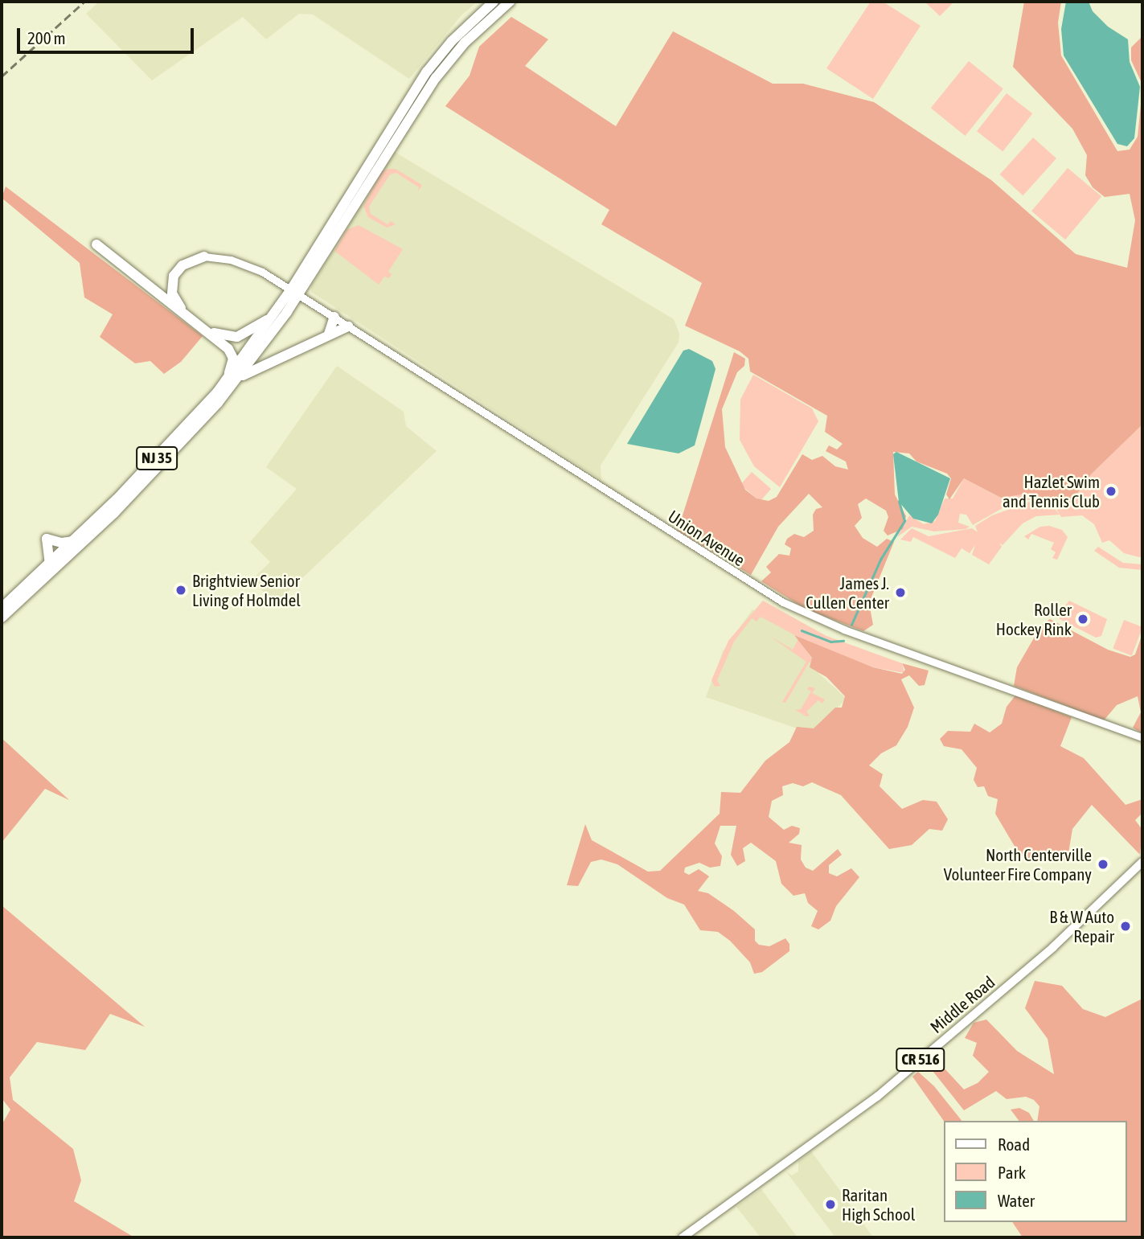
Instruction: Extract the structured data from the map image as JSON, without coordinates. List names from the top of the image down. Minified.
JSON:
{"streets":{"highway":["NJ 35"],"main road":["Middle Road","CR 516"],"street":["Union Avenue"]},"crossings":[["NJ 35","Union Avenue"]],"places":["Hazlet Swim and Tennis Club","Brightview Senior Living of Holmdel","James J. Cullen Center","Roller Hockey Rink","North Centerville Volunteer Fire Company","B & W Auto Repair","Raritan High School"],"legend":["Road","Park","Water"],"scale_bar":"200 m"}
